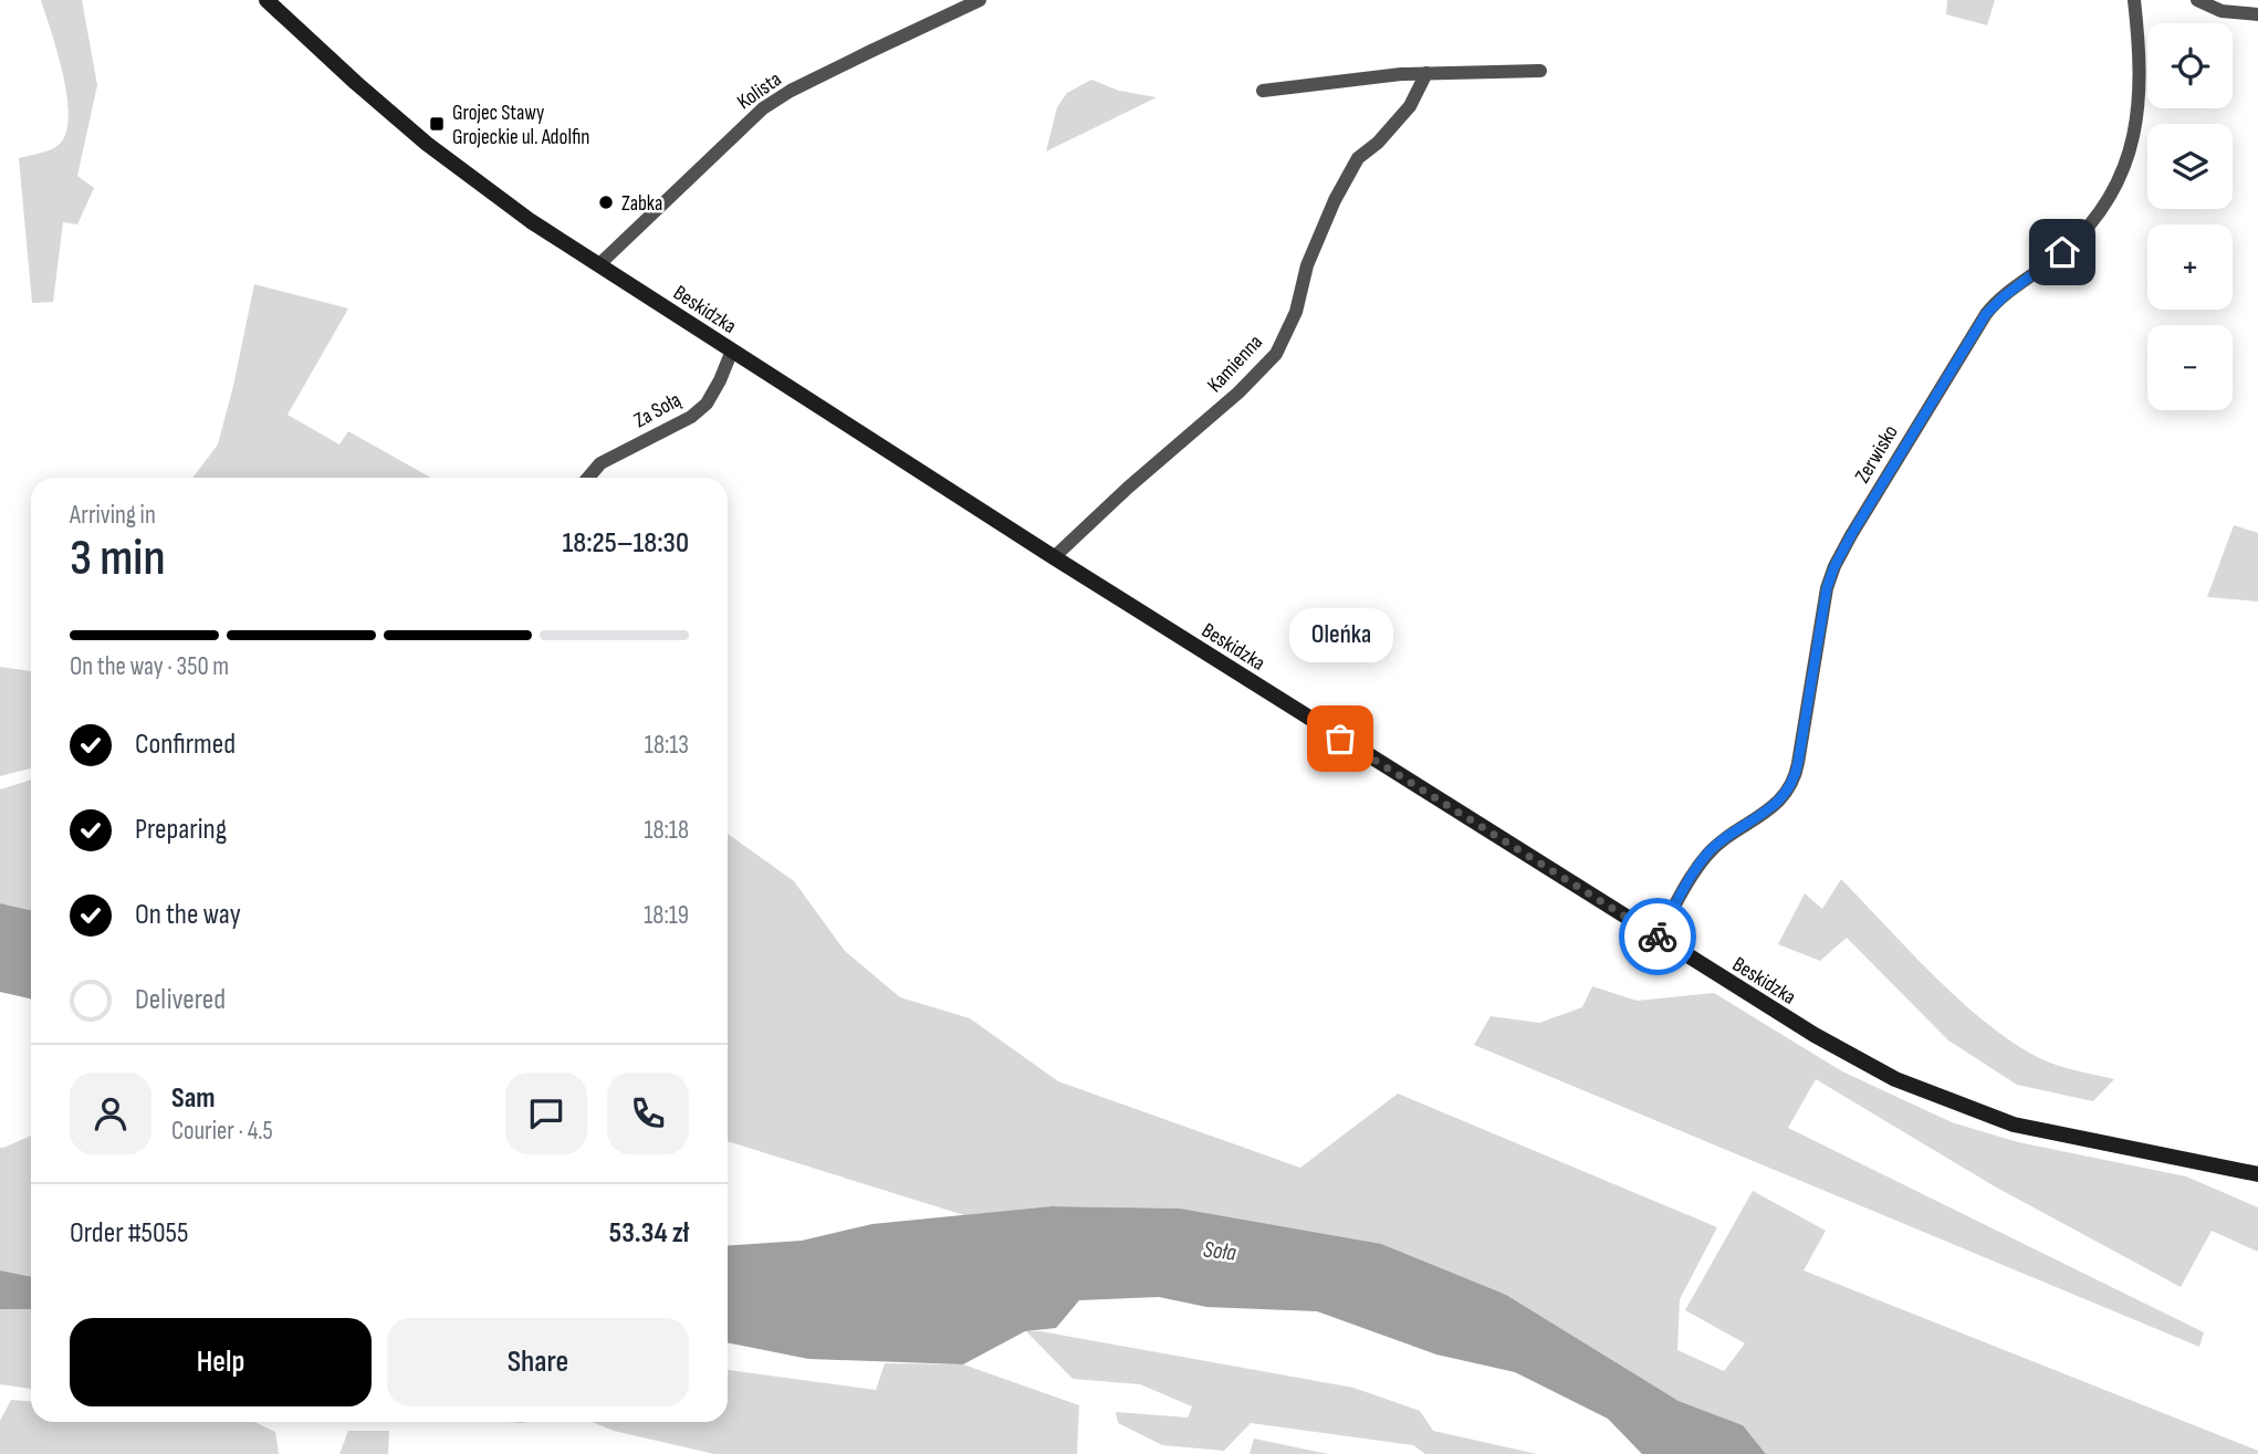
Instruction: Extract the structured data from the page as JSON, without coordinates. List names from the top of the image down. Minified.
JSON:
{"streets":{"main road":["Beskidzka"],"street":["Kolista","Kamienna","Za Sołą","Zerwisko"]},"crossings":[["Kolista","Beskidzka"],["Beskidzka","Kamienna"],["Beskidzka","Za Sołą"],["Beskidzka","Zerwisko"]],"water":["Soła"],"places":{"transit":["Grojec Stawy Grojeckie ul. Adolfin"],"other":["Zabka","Oleńka"]},"page":{"map_buttons":["+","−"],"heading":["3 min","Arriving in","18:25–18:30"],"panel":["Sam","Courier · 4.5","Order #5055","53.34 zł"],"bubble":"Oleńka","bar":"On the way · 350 m","list":[["Confirmed","18:13"],["Preparing","18:18"],["On the way","18:19"],"Delivered"],"buttons":["Help","Share"]}}
